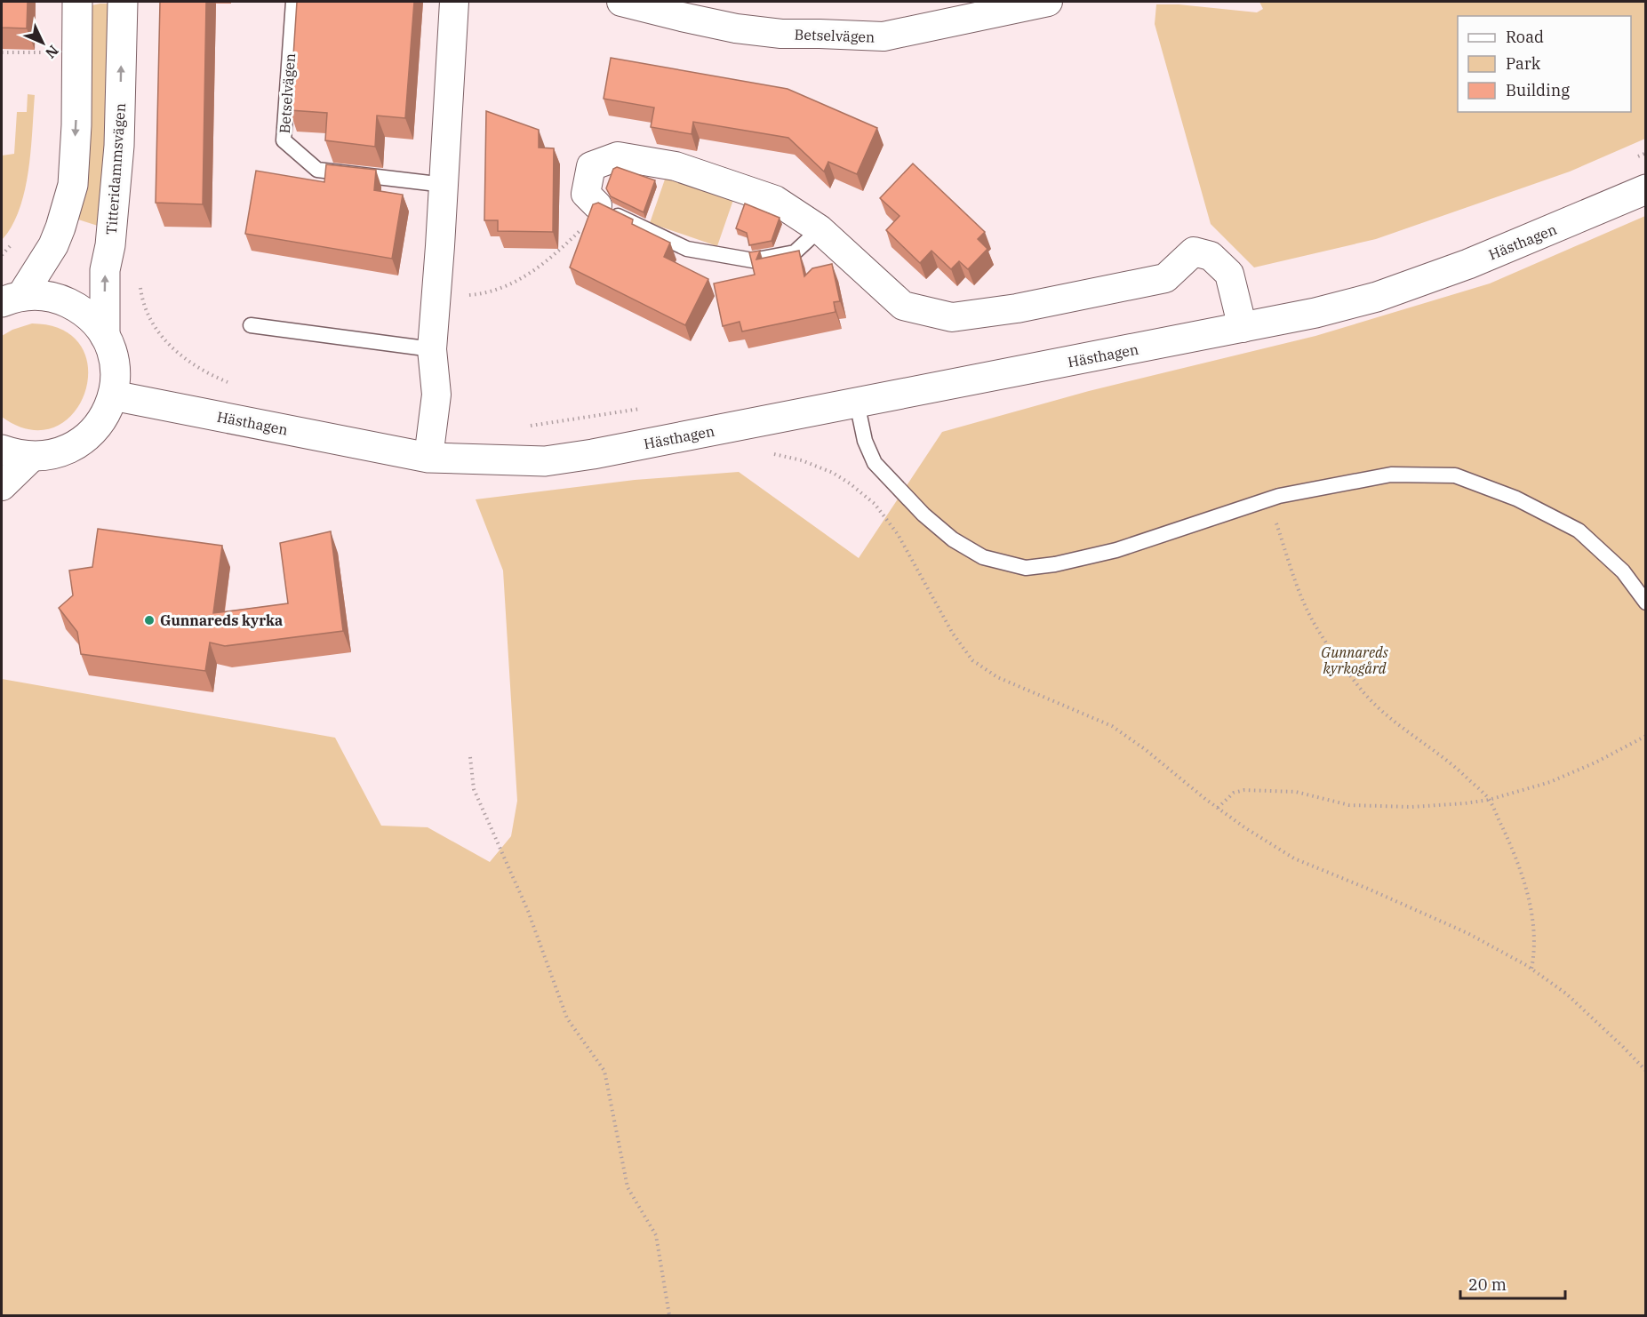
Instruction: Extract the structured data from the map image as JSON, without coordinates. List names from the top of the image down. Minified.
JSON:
{"streets":{"street":["Betselvägen","Titteridammsvägen","Hästhagen"]},"parks":["Gunnareds kyrkogård"],"places":["Gunnareds kyrka"],"legend":["Road","Park","Building"],"scale_bar":"20 m","north":"bottom right"}
